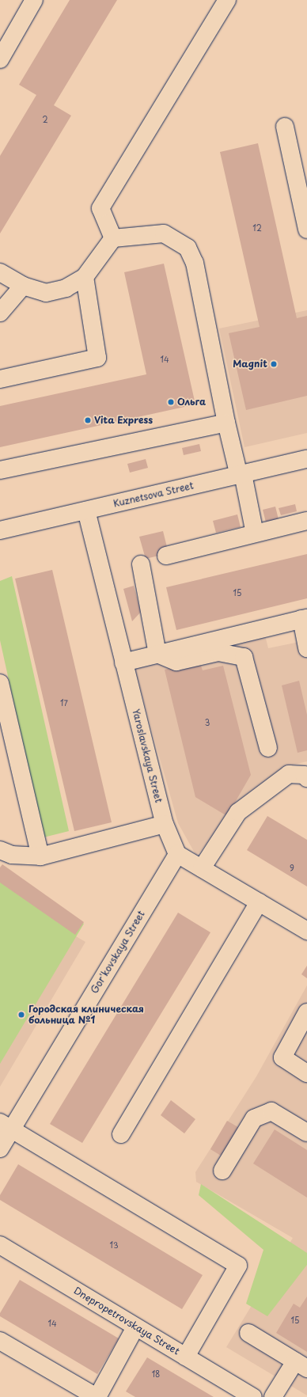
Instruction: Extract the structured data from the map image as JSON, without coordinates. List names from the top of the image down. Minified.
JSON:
{"streets":{"street":["Kuznetsova Street","Yaroslavskaya Street","Gor'kovskaya Street","Dnepropetrovskaya Street"]},"crossings":[["Kuznetsova Street","Yaroslavskaya Street"],["Yaroslavskaya Street","Gor'kovskaya Street"]],"places":["Magnit","Ольга","Vita Express","Городская клиническая больница №1"],"house_numbers":["2","12","14","15","17","3","9","13","15","14","18"]}
